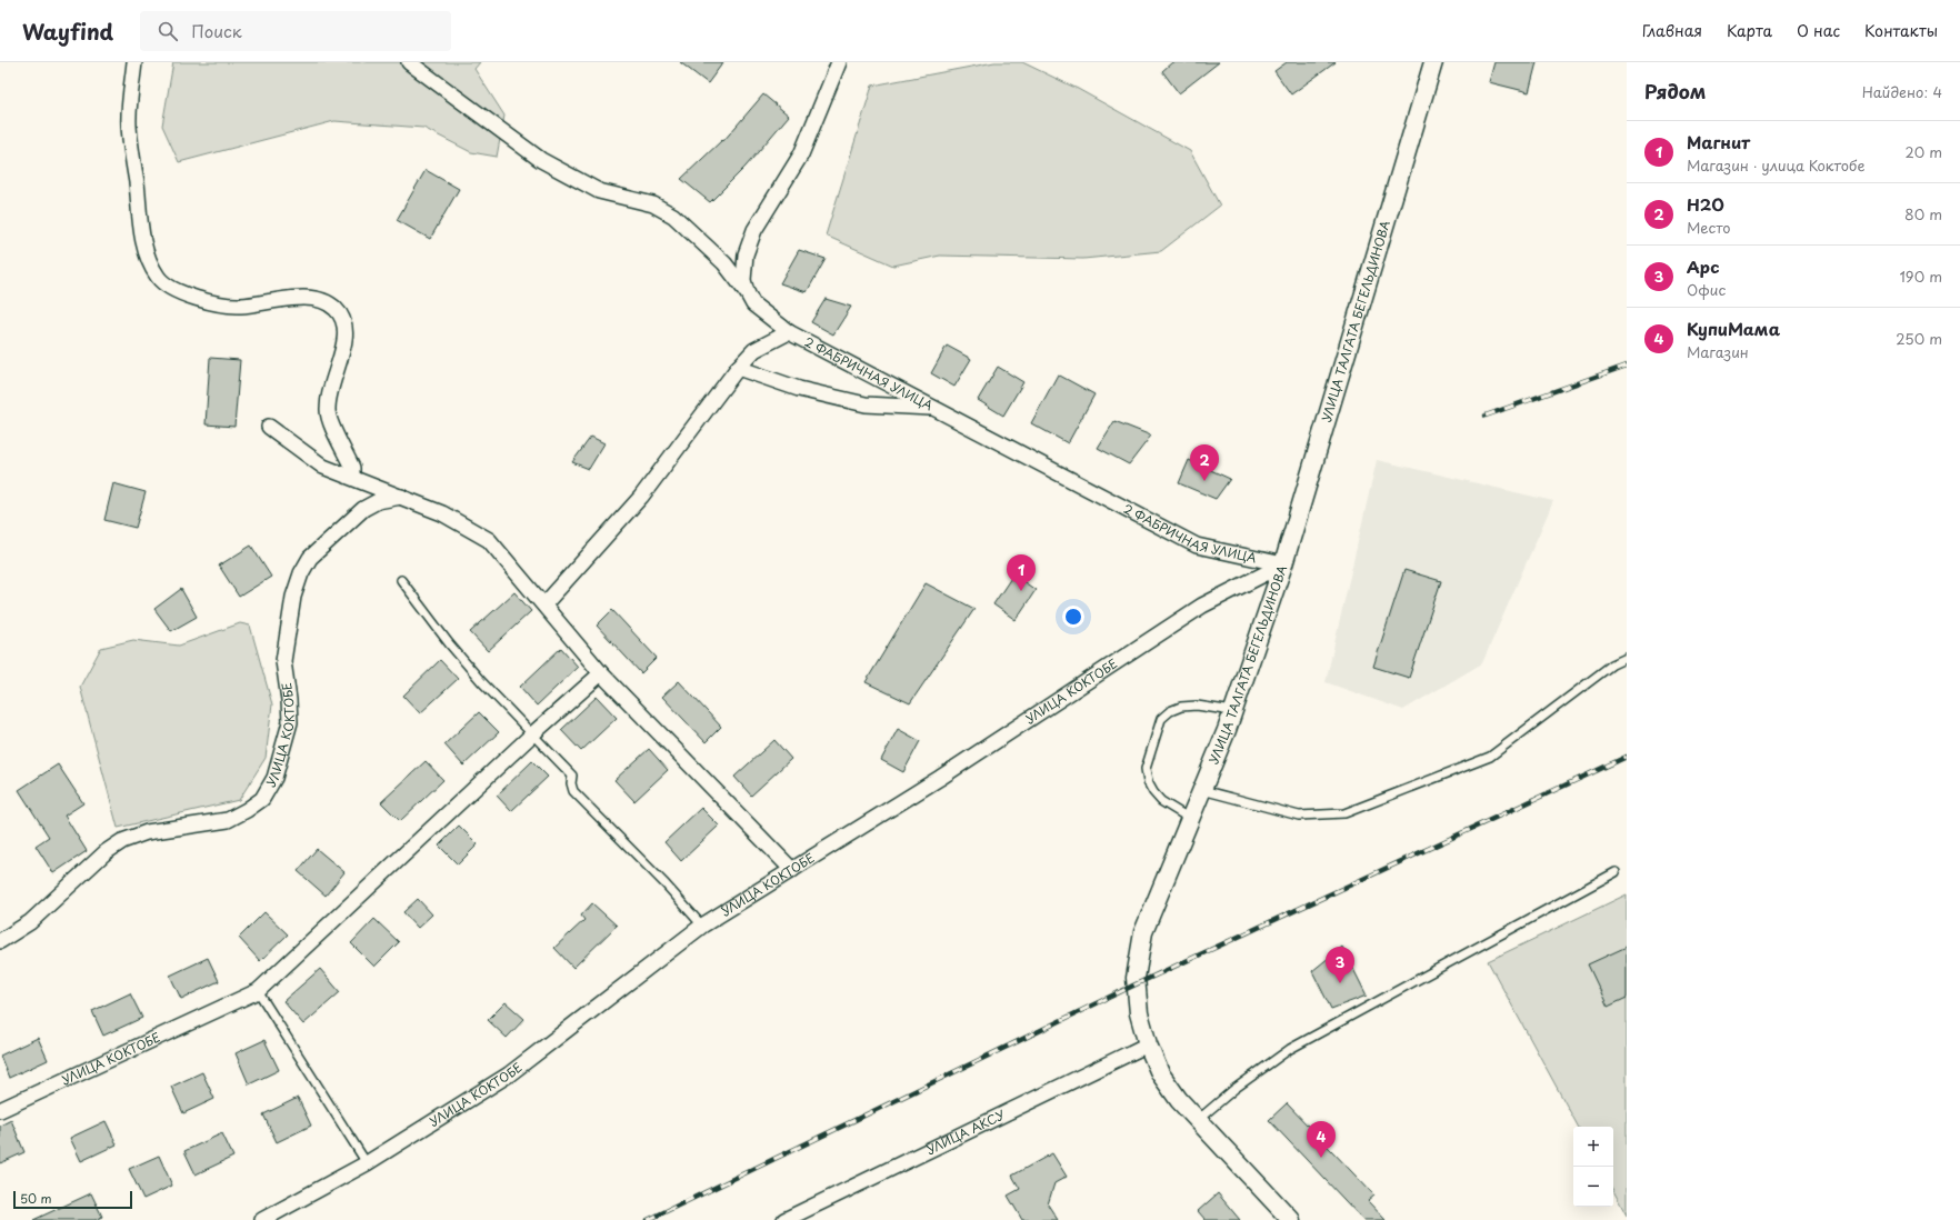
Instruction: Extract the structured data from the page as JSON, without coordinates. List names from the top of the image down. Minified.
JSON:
{"streets":{"street":["УЛИЦА ТАЛГАТА БЕГЕЛЬДИНОВА","2 ФАБРИЧНАЯ УЛИЦА","УЛИЦА КОКТОБЕ","УЛИЦА АКСУ"]},"crossings":[["УЛИЦА ТАЛГАТА БЕГЕЛЬДИНОВА","2 ФАБРИЧНАЯ УЛИЦА"],["УЛИЦА ТАЛГАТА БЕГЕЛЬДИНОВА","УЛИЦА КОКТОБЕ"],["УЛИЦА ТАЛГАТА БЕГЕЛЬДИНОВА","УЛИЦА АКСУ"],["2 ФАБРИЧНАЯ УЛИЦА","УЛИЦА КОКТОБЕ"]],"scale_bar":"50 m","page":{"header":"Wayfind","search":"Поиск","nav":["Главная","Карта","О нас","Контакты"],"heading":["Рядом","Найдено: 4"],"list":[{"mark":"1","name":"Магнит","note":"Магазин · улица Коктобе","value":"20 m"},{"mark":"2","name":"H2O","note":"Место","value":"80 m"},{"mark":"3","name":"Арс","note":"Офис","value":"190 m"},{"mark":"4","name":"КупиМама","note":"Магазин","value":"250 m"}],"pins":["2","1","3","4"],"map_buttons":["+","−"],"scale":"50 m"}}
